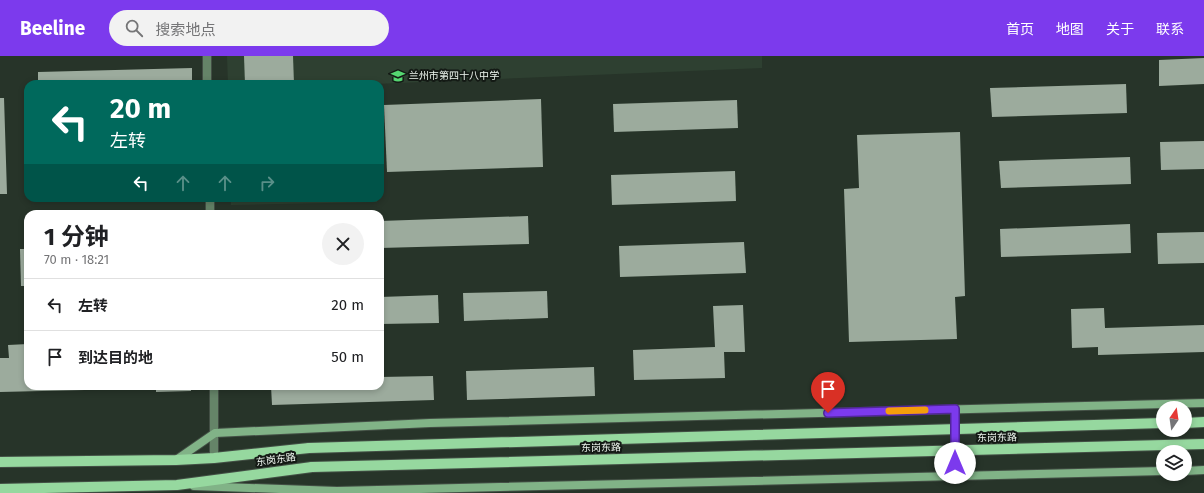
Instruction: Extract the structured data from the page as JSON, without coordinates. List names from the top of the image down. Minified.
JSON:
{"streets":{"main road":["东岗东路"]},"places":{"school or university":["兰州市第四十八中学"]},"north":"top","page":{"header":"Beeline","search":"搜索地点","nav":["首页","地图","关于","联系"],"turn":["20 m","左转"],"heading":["1 分钟","70 m · 18:21"],"list":[{"name":"左转","value":"20 m"},{"name":"到达目的地","value":"50 m"}]}}
